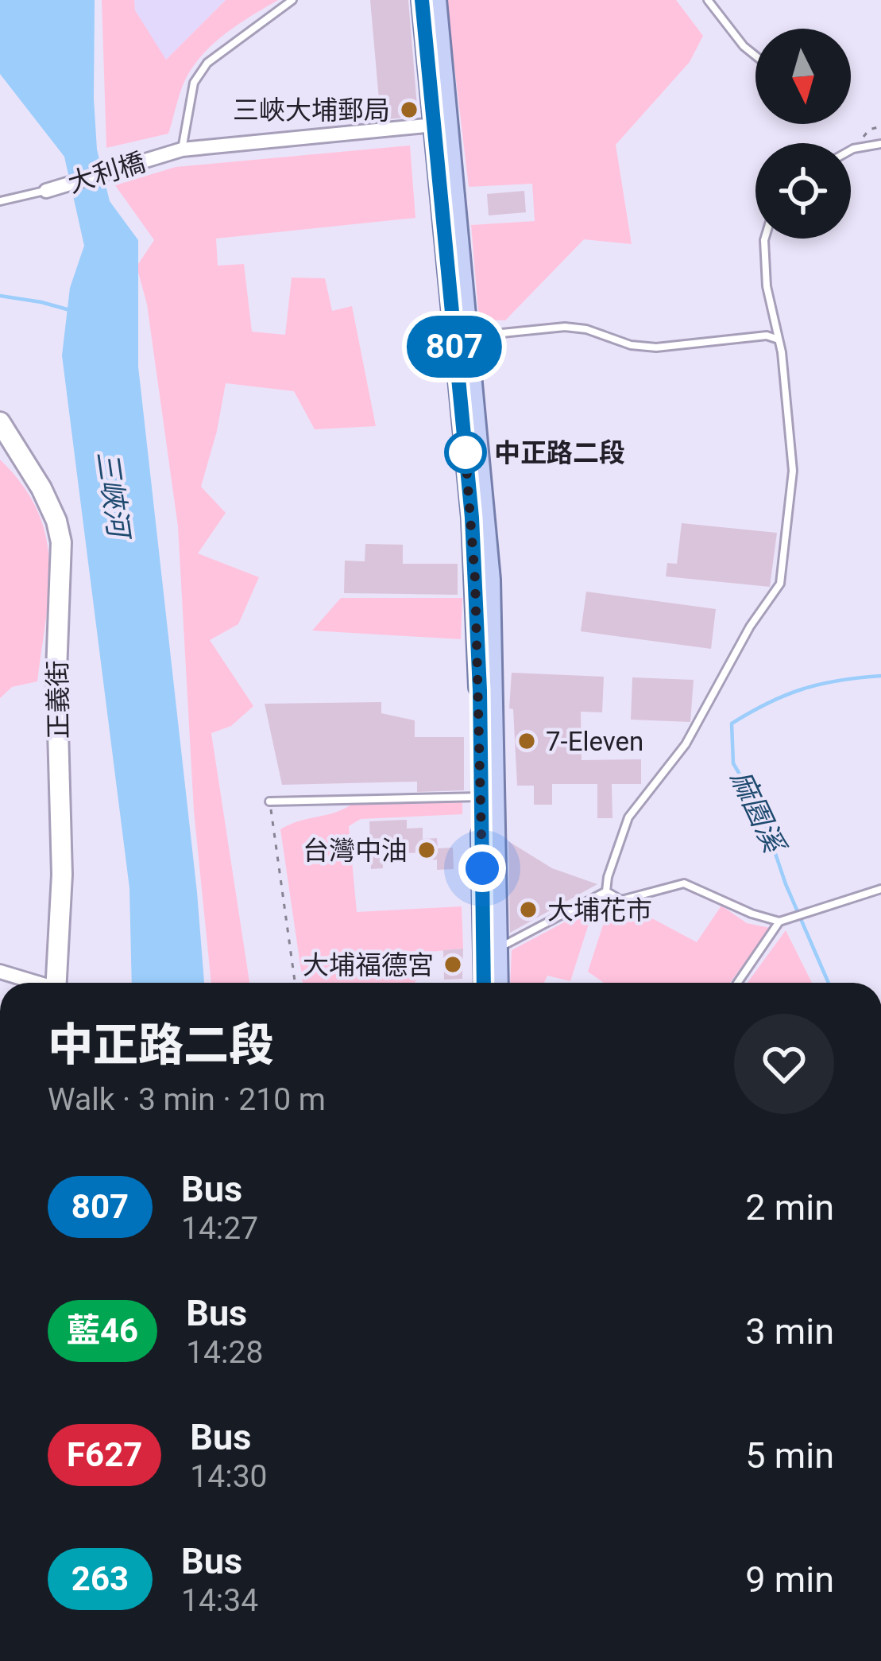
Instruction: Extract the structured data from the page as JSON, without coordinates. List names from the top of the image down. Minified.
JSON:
{"streets":{"street":["大利橋","正義街"]},"water":["三峽河","麻園溪"],"places":["三峽大埔郵局","中正路二段","7-Eleven","台灣中油","大埔花市","大埔福德宮"],"lines":["bus line 807"],"north":"bottom","page":{"on_map":"807","heading":["中正路二段","Walk · 3 min · 210 m"],"list":[{"mark":"807","name":"Bus","note":"14:27","value":"2 min"},{"mark":"藍46","name":"Bus","note":"14:28","value":"3 min"},{"mark":"F627","name":"Bus","note":"14:30","value":"5 min"},{"mark":"263","name":"Bus","note":"14:34","value":"9 min"}]}}
